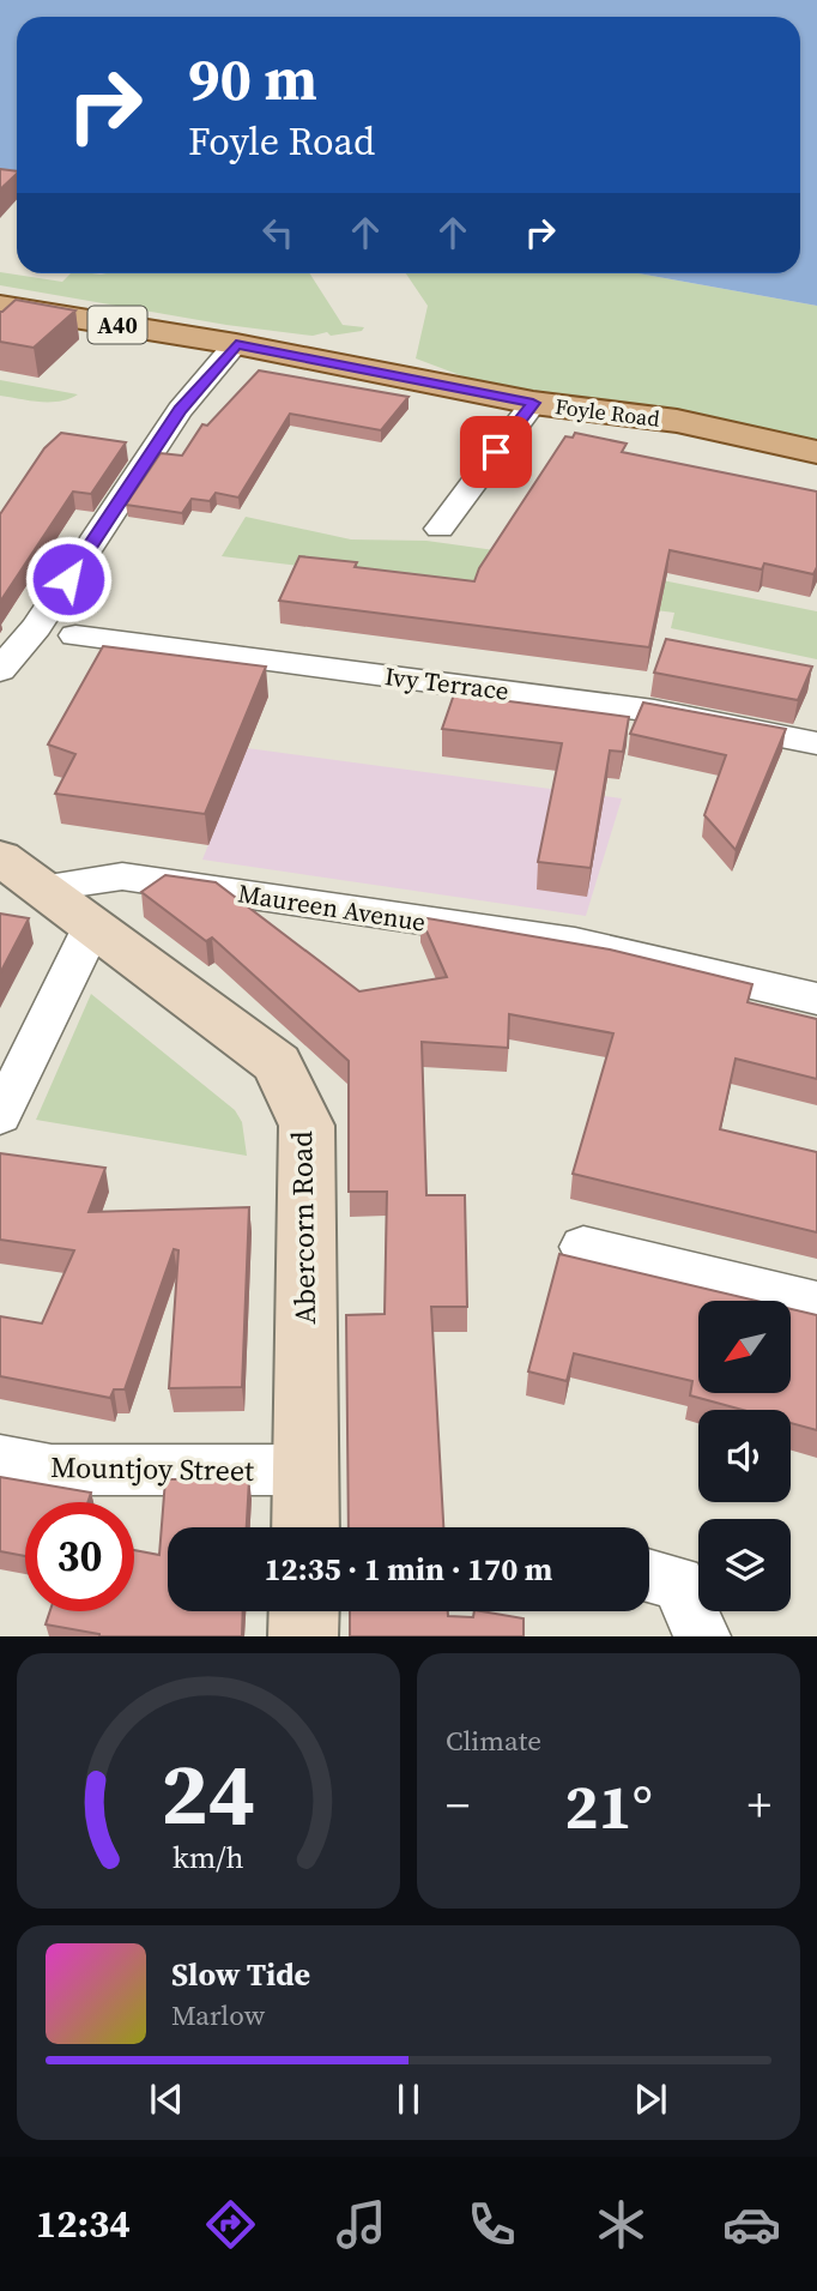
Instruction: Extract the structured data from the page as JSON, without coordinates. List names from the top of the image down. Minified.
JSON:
{"streets":{"main road":["A40","Foyle Road","Abercorn Road"],"street":["Ivy Terrace","Maureen Avenue","Mountjoy Street"]},"crossings":[["Maureen Avenue","Abercorn Road"],["Abercorn Road","Mountjoy Street"]],"north":"bottom left","page":{"turn":["90 m","Foyle Road"],"limit":"30","trip":"12:35 · 1 min · 170 m","tile":"Climate","heat":["−","21°","+"],"song":["Slow Tide","Marlow"],"tabs":"12:34","gauge":["24","km/h"]}}
